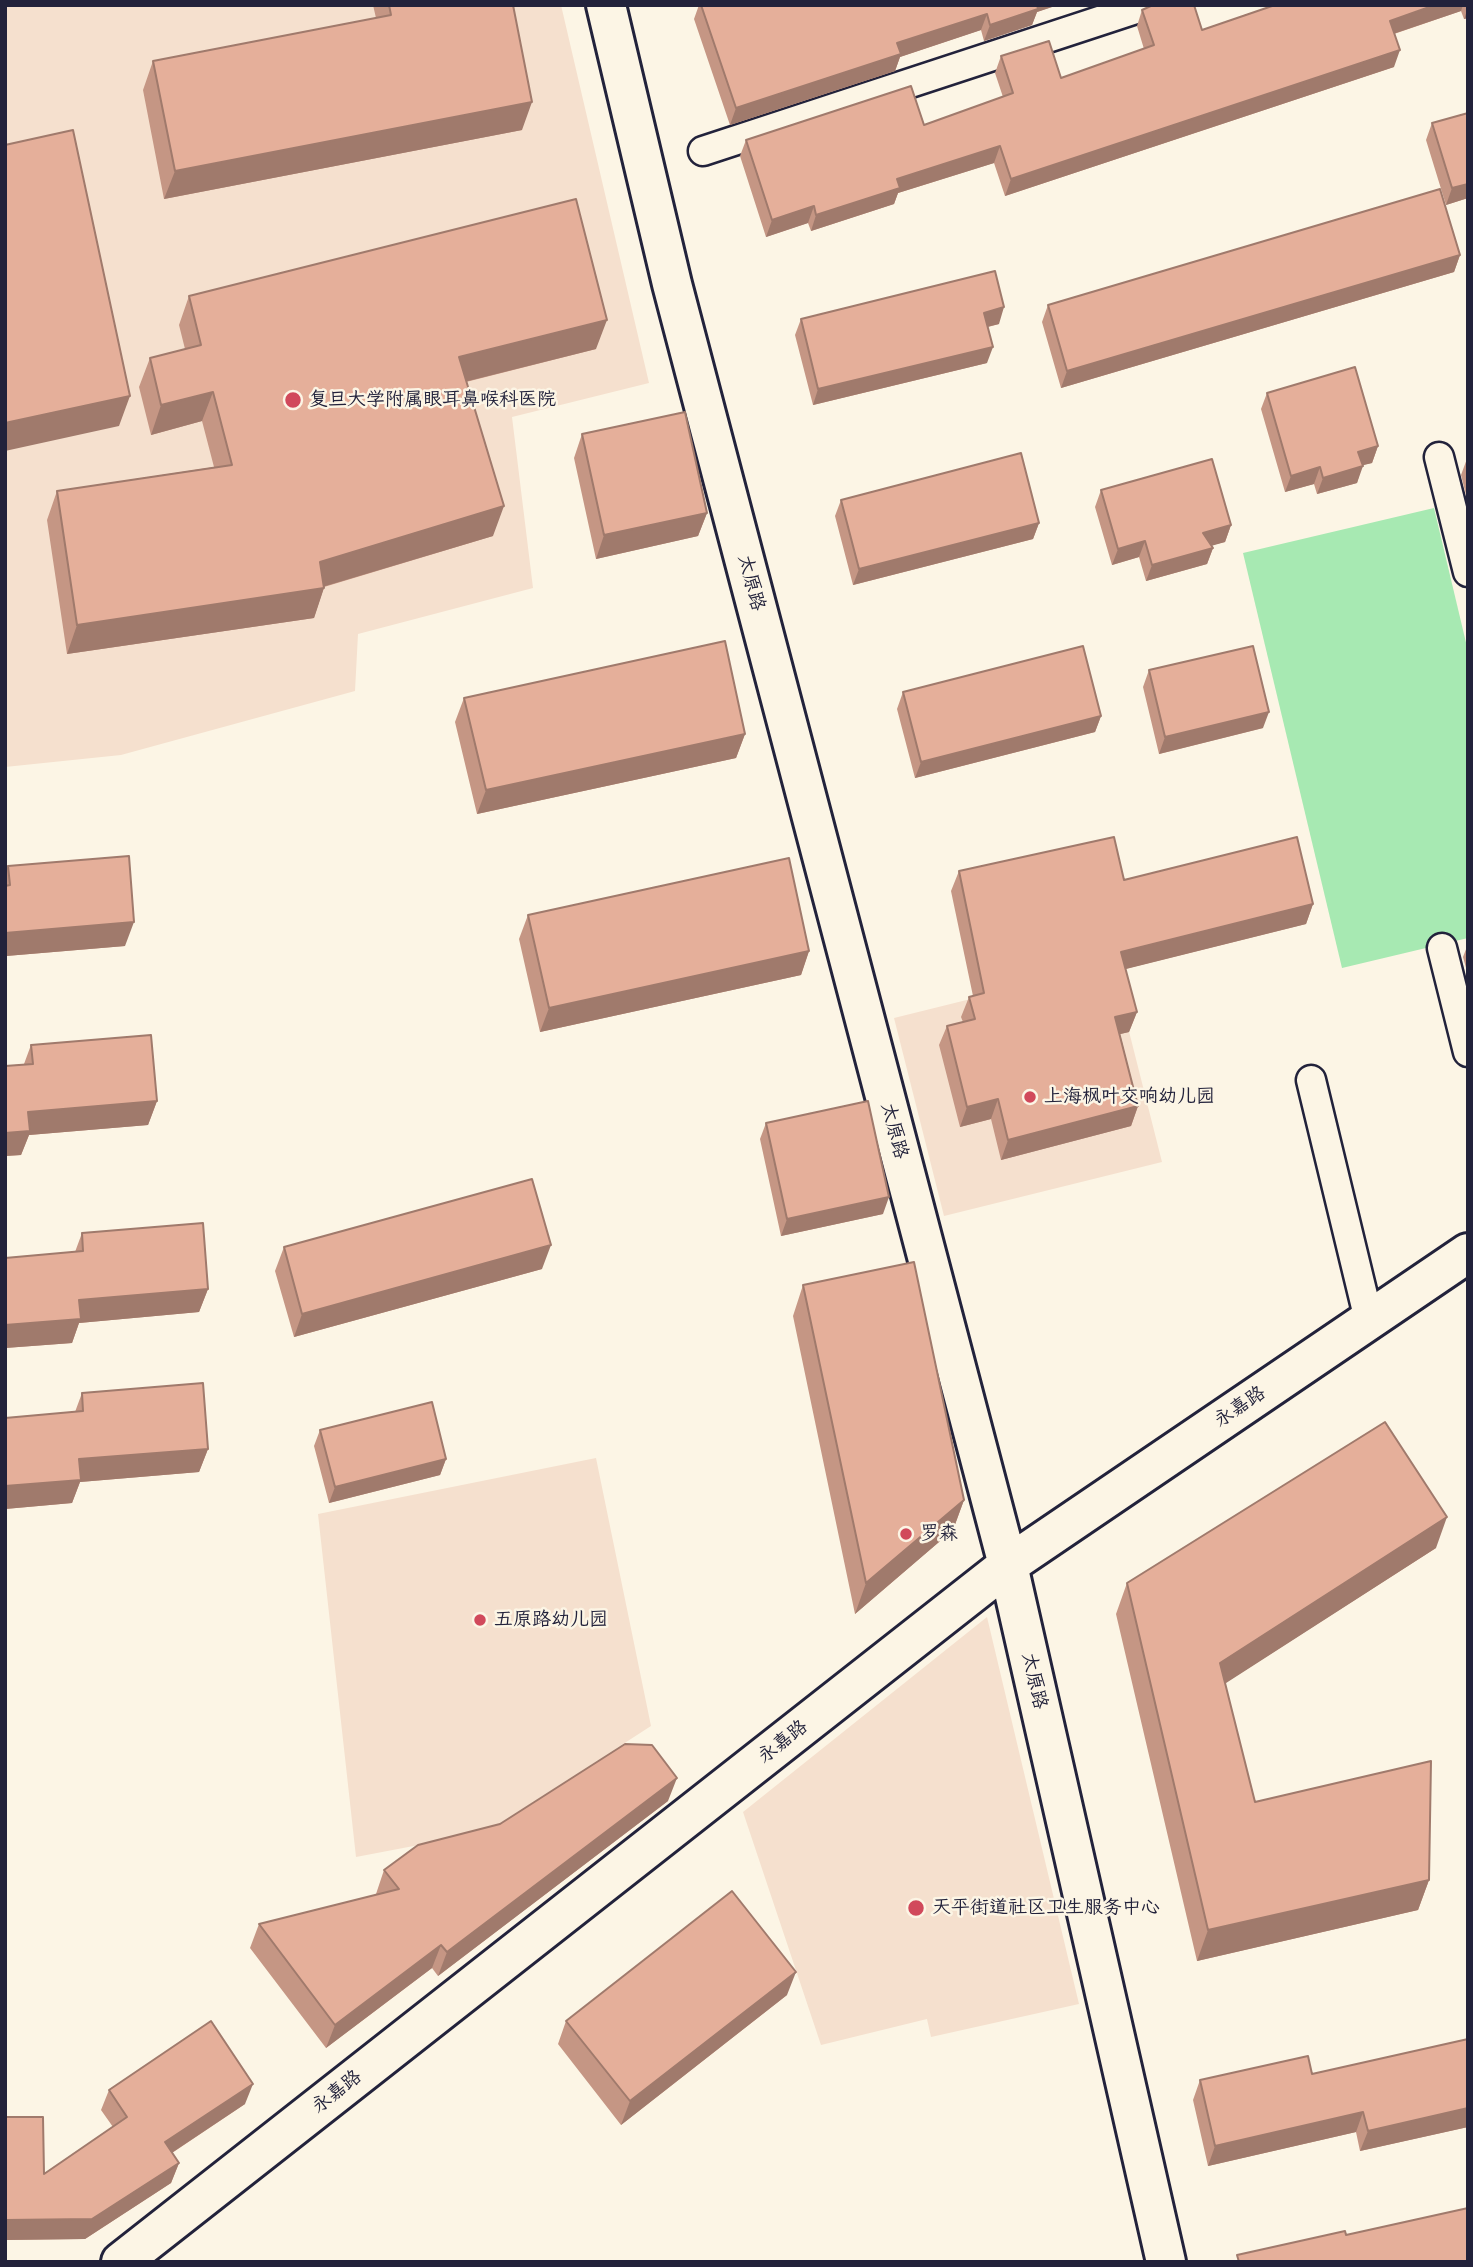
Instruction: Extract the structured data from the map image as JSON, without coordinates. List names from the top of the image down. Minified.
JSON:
{"streets":{"street":["太原路","永嘉路"]},"crossings":[["太原路","永嘉路"]],"places":["复旦大学附属眼耳鼻喉科医院","上海枫叶交响幼儿园","罗森","五原路幼儿园","天平街道社区卫生服务中心"]}
